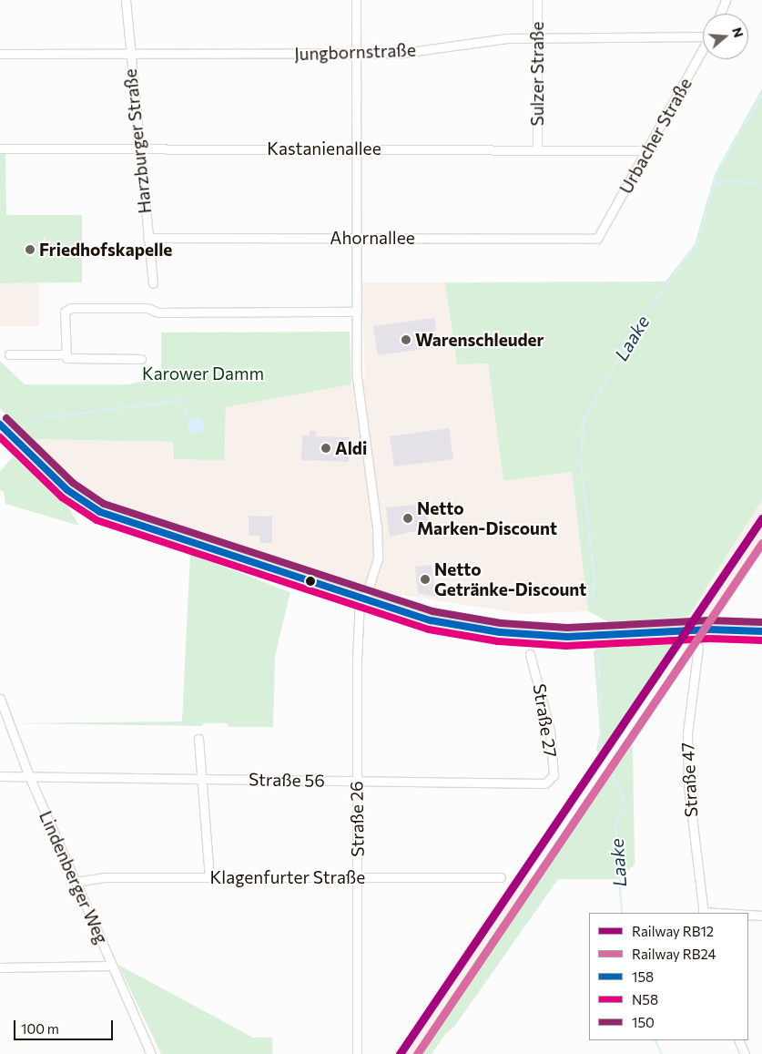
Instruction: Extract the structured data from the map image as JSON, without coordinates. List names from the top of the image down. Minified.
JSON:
{"streets":{"street":["Jungbornstraße","Sulzer Straße","Urbacher Straße","Harzburger Straße","Kastanienallee","Ahornallee","Straße 27","Straße 56","Straße 47","Straße 26","Lindenberger Weg","Klagenfurter Straße"]},"crossings":[["Jungbornstraße","Sulzer Straße"],["Jungbornstraße","Harzburger Straße"],["Jungbornstraße","Straße 26"],["Sulzer Straße","Kastanienallee"],["Urbacher Straße","Kastanienallee"],["Urbacher Straße","Ahornallee"],["Harzburger Straße","Kastanienallee"],["Harzburger Straße","Ahornallee"],["Kastanienallee","Straße 26"],["Ahornallee","Straße 26"],["Straße 27","Straße 56"],["Straße 56","Straße 26"],["Straße 56","Lindenberger Weg"],["Straße 26","Klagenfurter Straße"],["Lindenberger Weg","Klagenfurter Straße"]],"water":["Laake"],"parks":["Karower Damm"],"places":["Friedhofskapelle","Warenschleuder","Aldi","Netto Marken-Discount","Netto Getränke-Discount"],"lines":["transit line 150","transit line 158","transit line N58","rail line RB12","rail line RB24"],"legend":["Railway RB12","Railway RB24","158","N58","150"],"scale_bar":"100 m","north":"right"}
